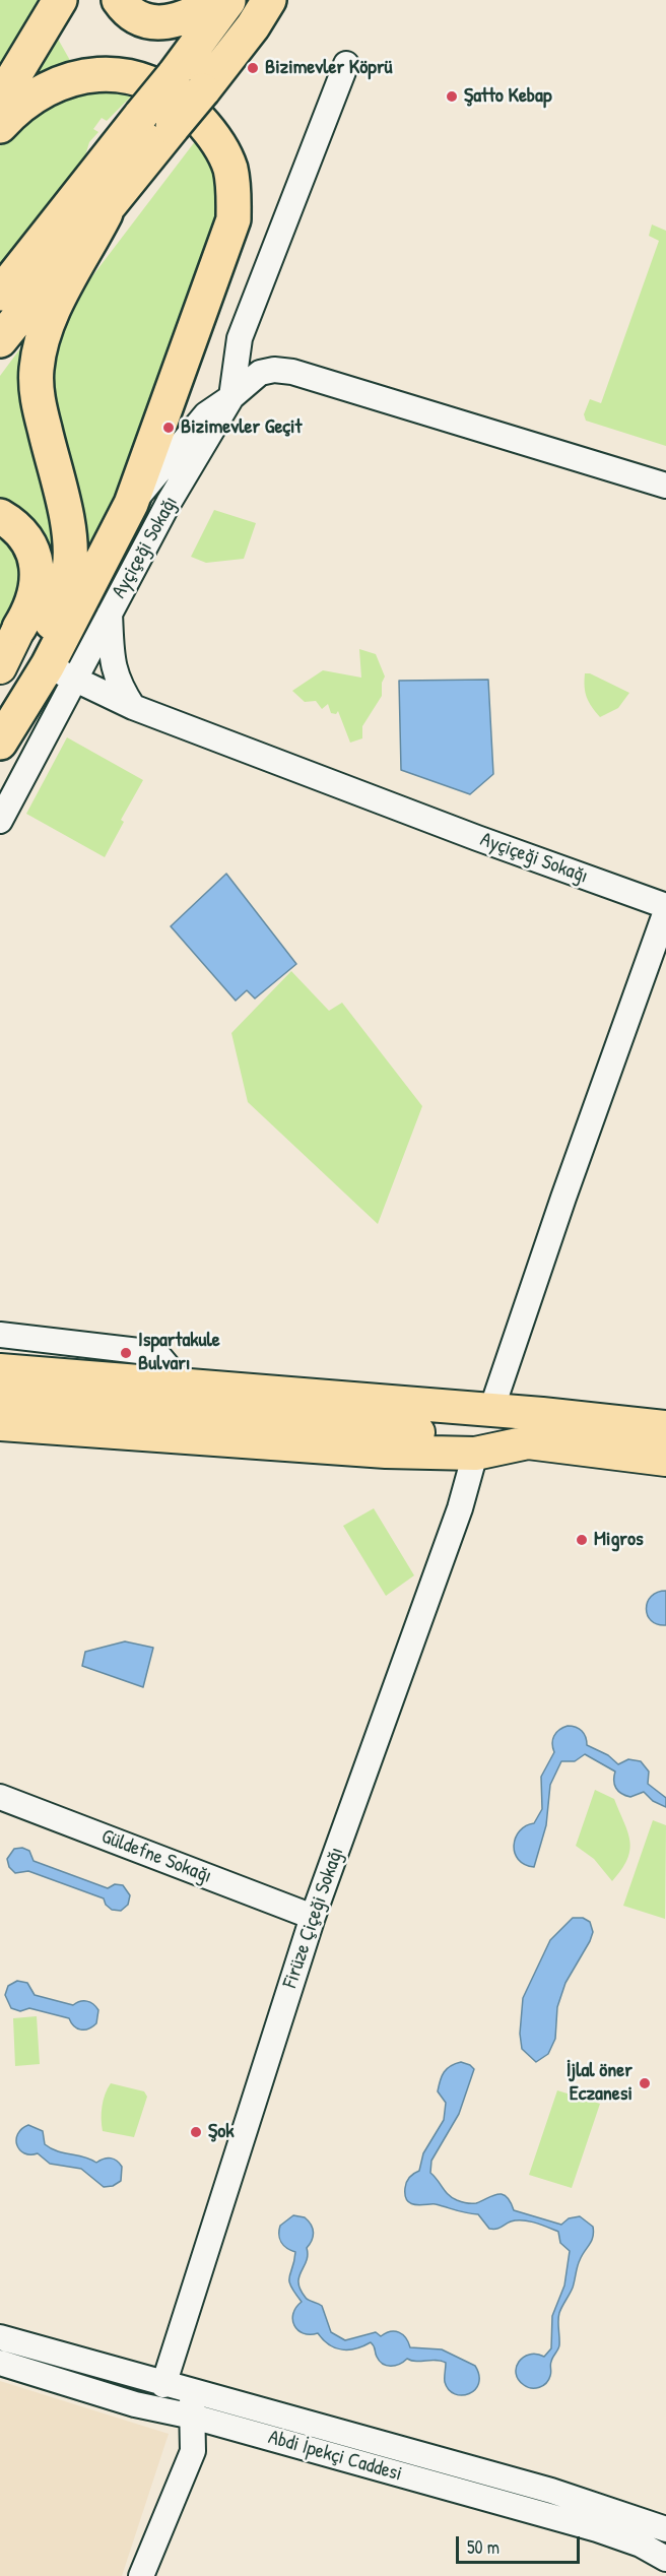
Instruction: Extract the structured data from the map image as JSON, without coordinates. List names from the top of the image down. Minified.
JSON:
{"streets":{"street":["Ayçiçeği Sokağı","Güldefne Sokağı","Firüze Çiçeği Sokağı","Abdi İpekçi Caddesi"]},"crossings":[["Güldefne Sokağı","Firüze Çiçeği Sokağı"],["Firüze Çiçeği Sokağı","Abdi İpekçi Caddesi"]],"places":["Bizimevler Köprü","Şatto Kebap","Bizimevler Geçit","Ispartakule Bulvarı","Migros","İjlal öner Eczanesi","Şok"],"scale_bar":"50 m"}
